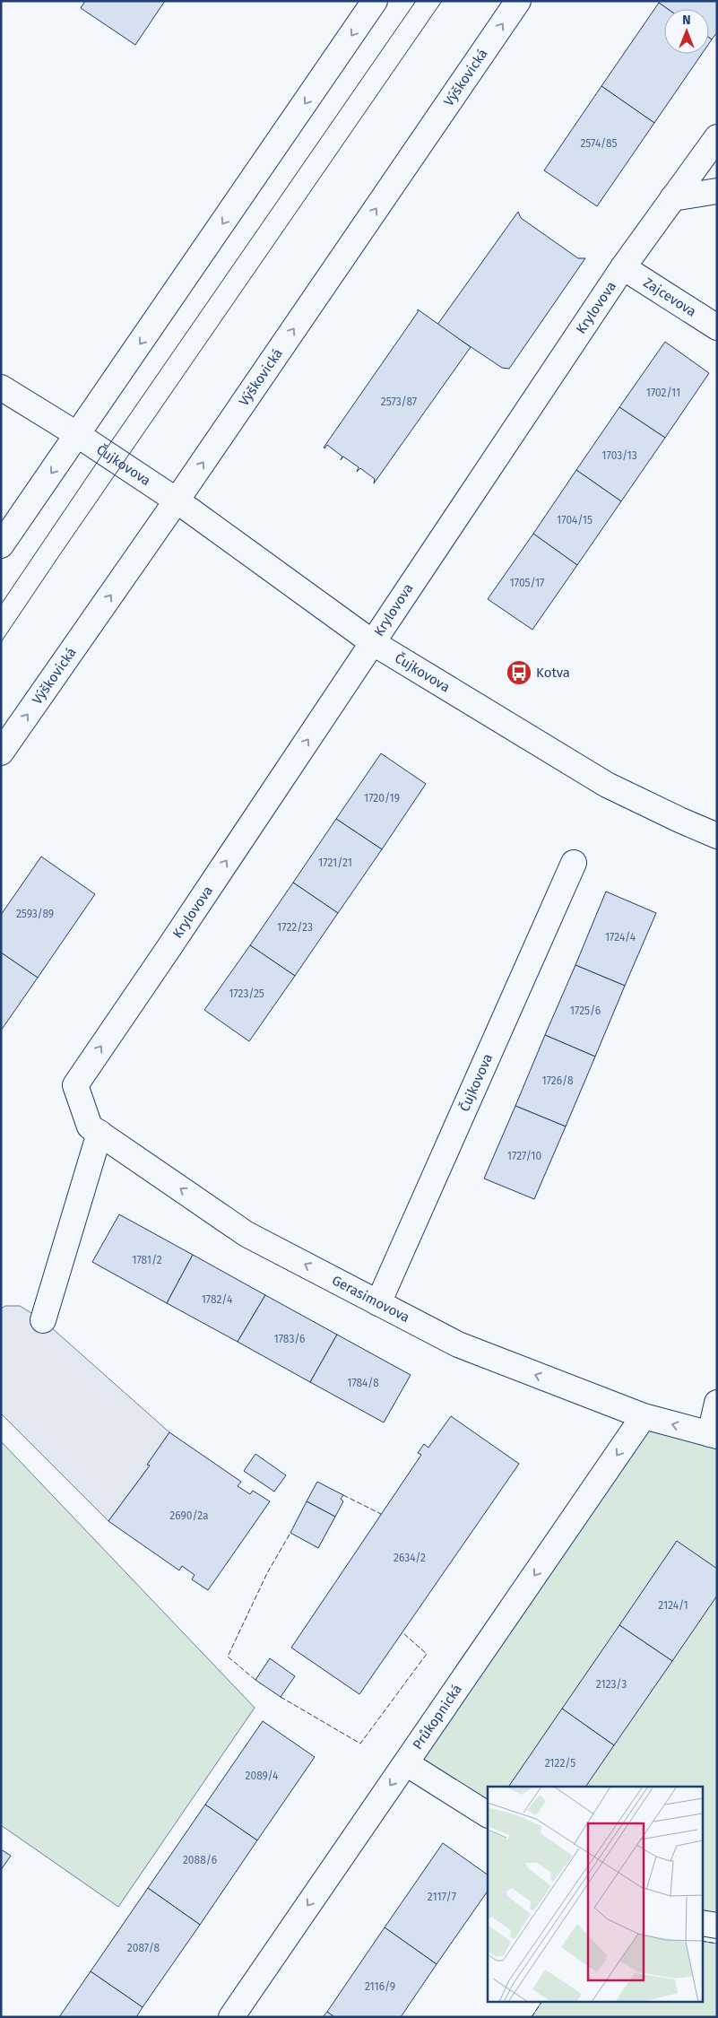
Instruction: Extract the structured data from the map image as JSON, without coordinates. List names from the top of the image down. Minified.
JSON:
{"streets":{"street":["Výškovická","Zajcevova","Krylovova","Čujkovova","Gerasimovova","Průkopnická"]},"crossings":[["Výškovická","Čujkovova"],["Zajcevova","Krylovova"],["Krylovova","Čujkovova"],["Krylovova","Gerasimovova"],["Čujkovova","Gerasimovova"],["Gerasimovova","Průkopnická"]],"one_way":["Krylovova","Gerasimovova","Průkopnická"],"places":{"bus stop":["Kotva"]},"house_numbers":["2574/85","1702/11","2573/87","1703/13","1704/15","1705/17","1720/19","1721/21","2593/89","1722/23","1724/4","1723/25","1725/6","1726/8","1727/10","1781/2","1782/4","1783/6","1784/8","2690/2a","2634/2","2124/1","2123/3","2122/5","2089/4","2088/6","2117/7","2087/8","2116/9"],"north":"top"}
